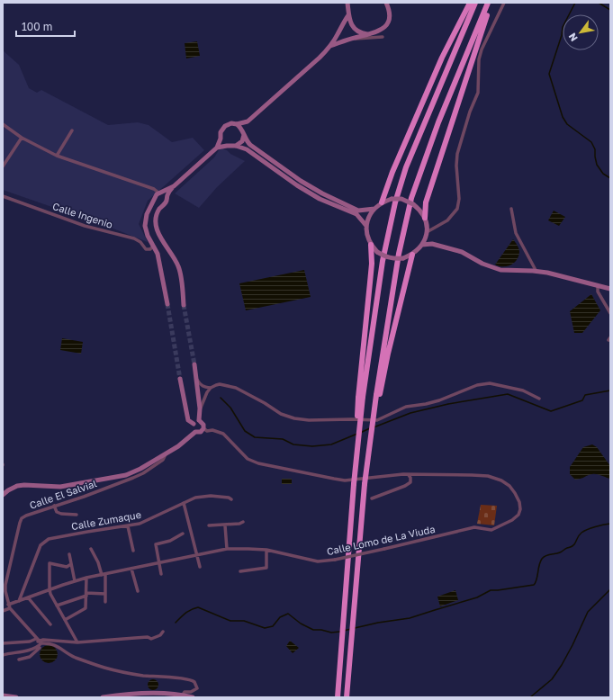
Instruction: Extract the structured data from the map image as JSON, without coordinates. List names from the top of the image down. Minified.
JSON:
{"streets":{"street":["Calle Ingenio","Calle El Salvial","Calle Zumaque","Calle Lomo de La Viuda"]},"crossings":[["Calle El Salvial","Calle Lomo de La Viuda"],["Calle Zumaque","Calle Lomo de La Viuda"]],"scale_bar":"100 m","north":"bottom left"}
